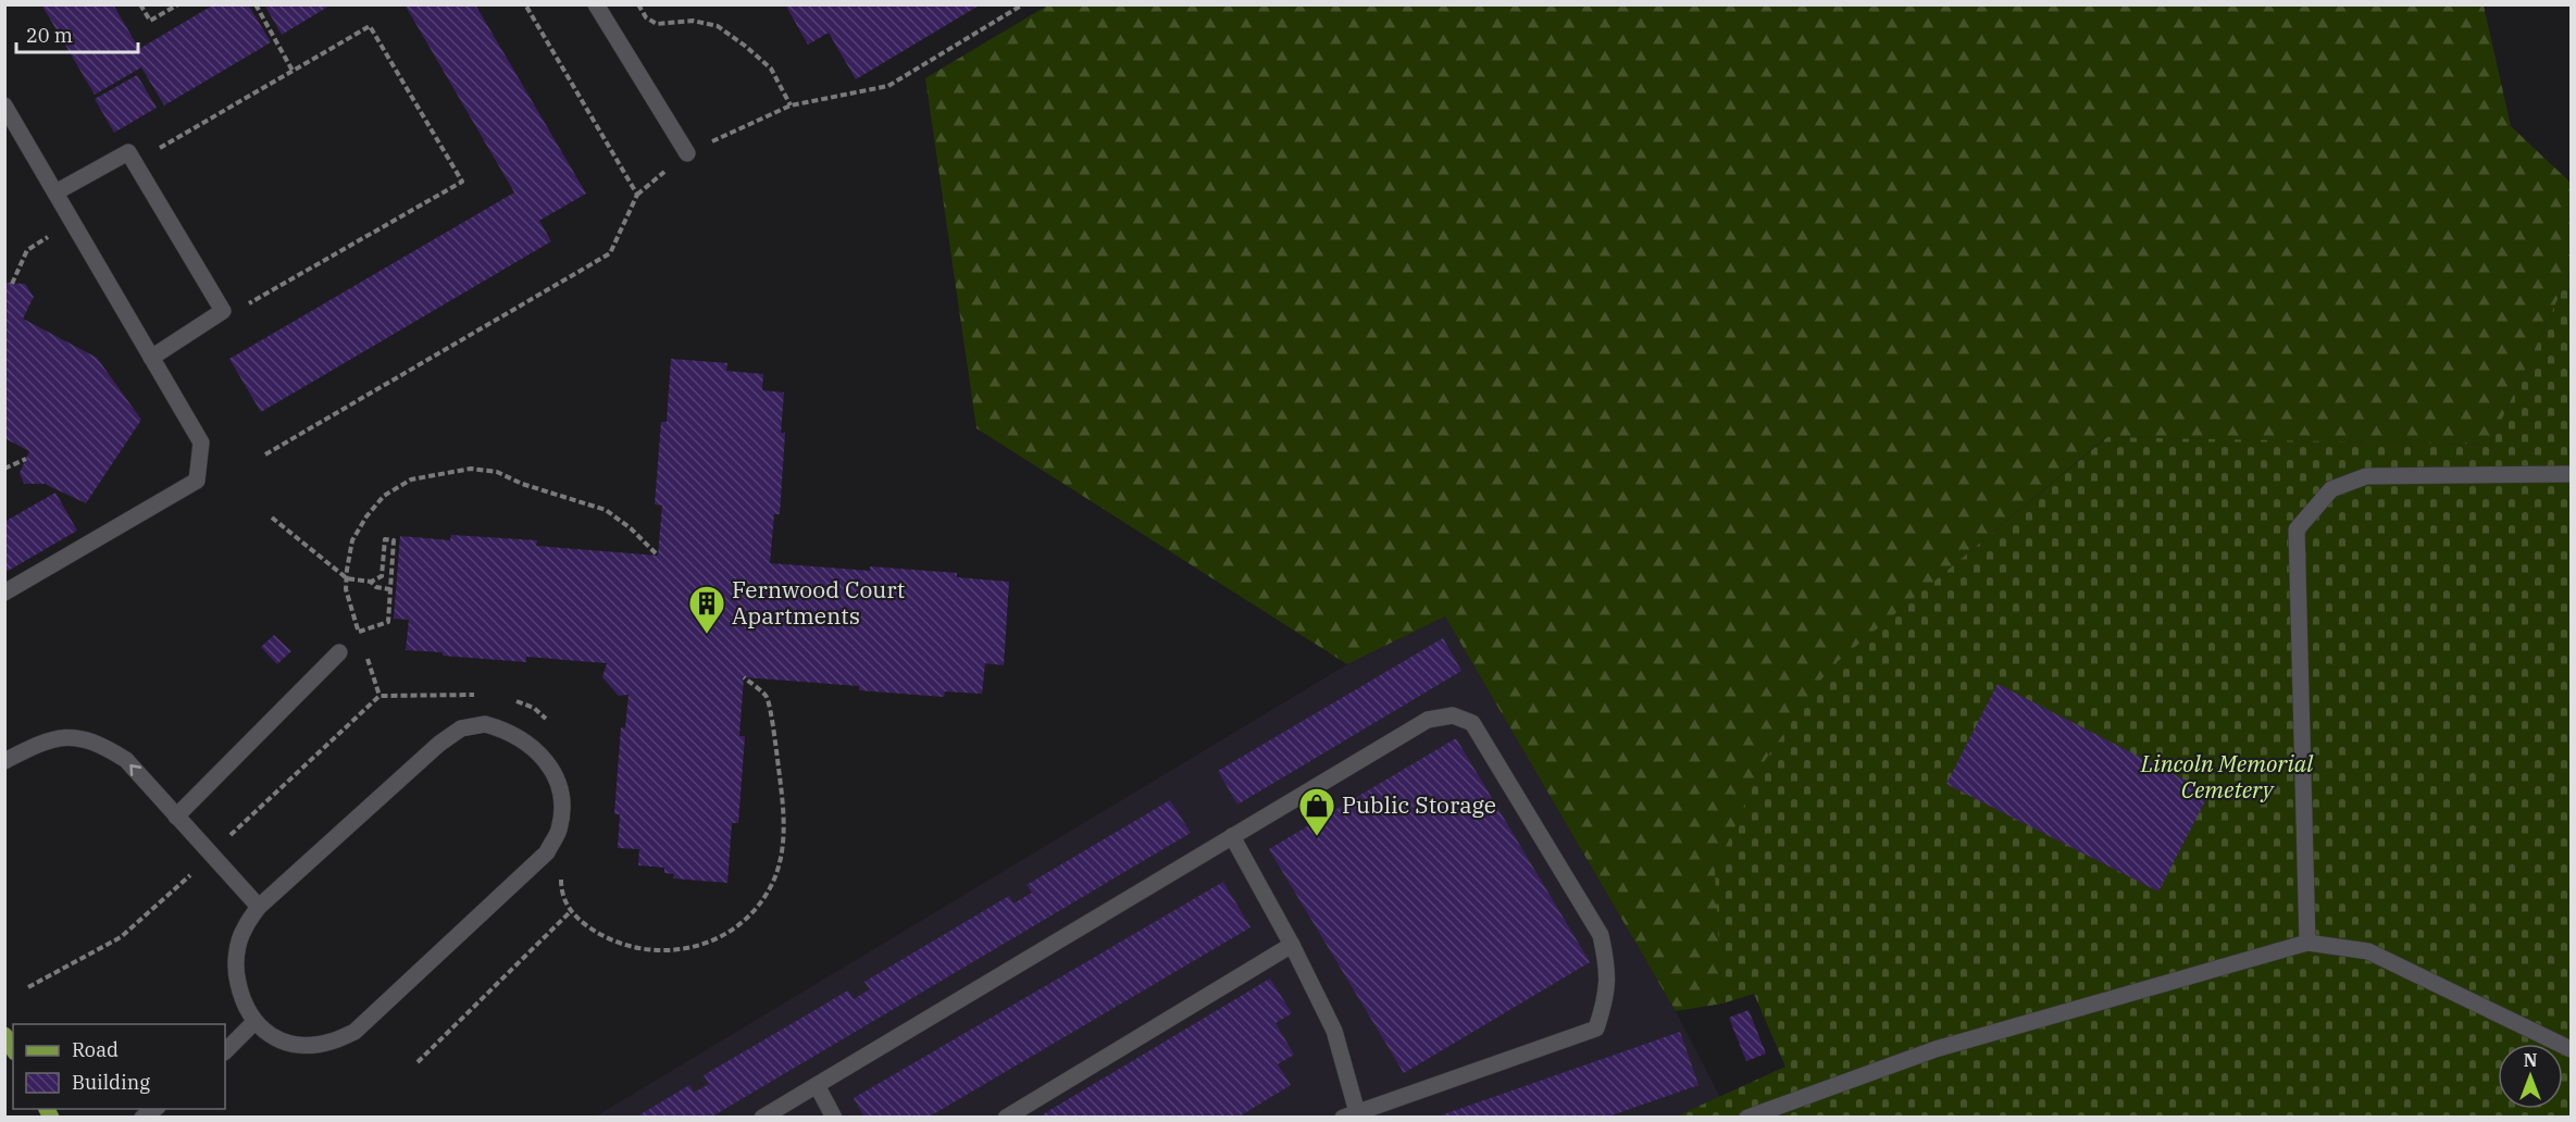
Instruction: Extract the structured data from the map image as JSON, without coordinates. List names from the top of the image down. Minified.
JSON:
{"parks":["Lincoln Memorial Cemetery"],"places":{"building":["Fernwood Court Apartments"],"shop":["Public Storage"]},"legend":["Road","Building"],"scale_bar":"20 m","north":"top"}
